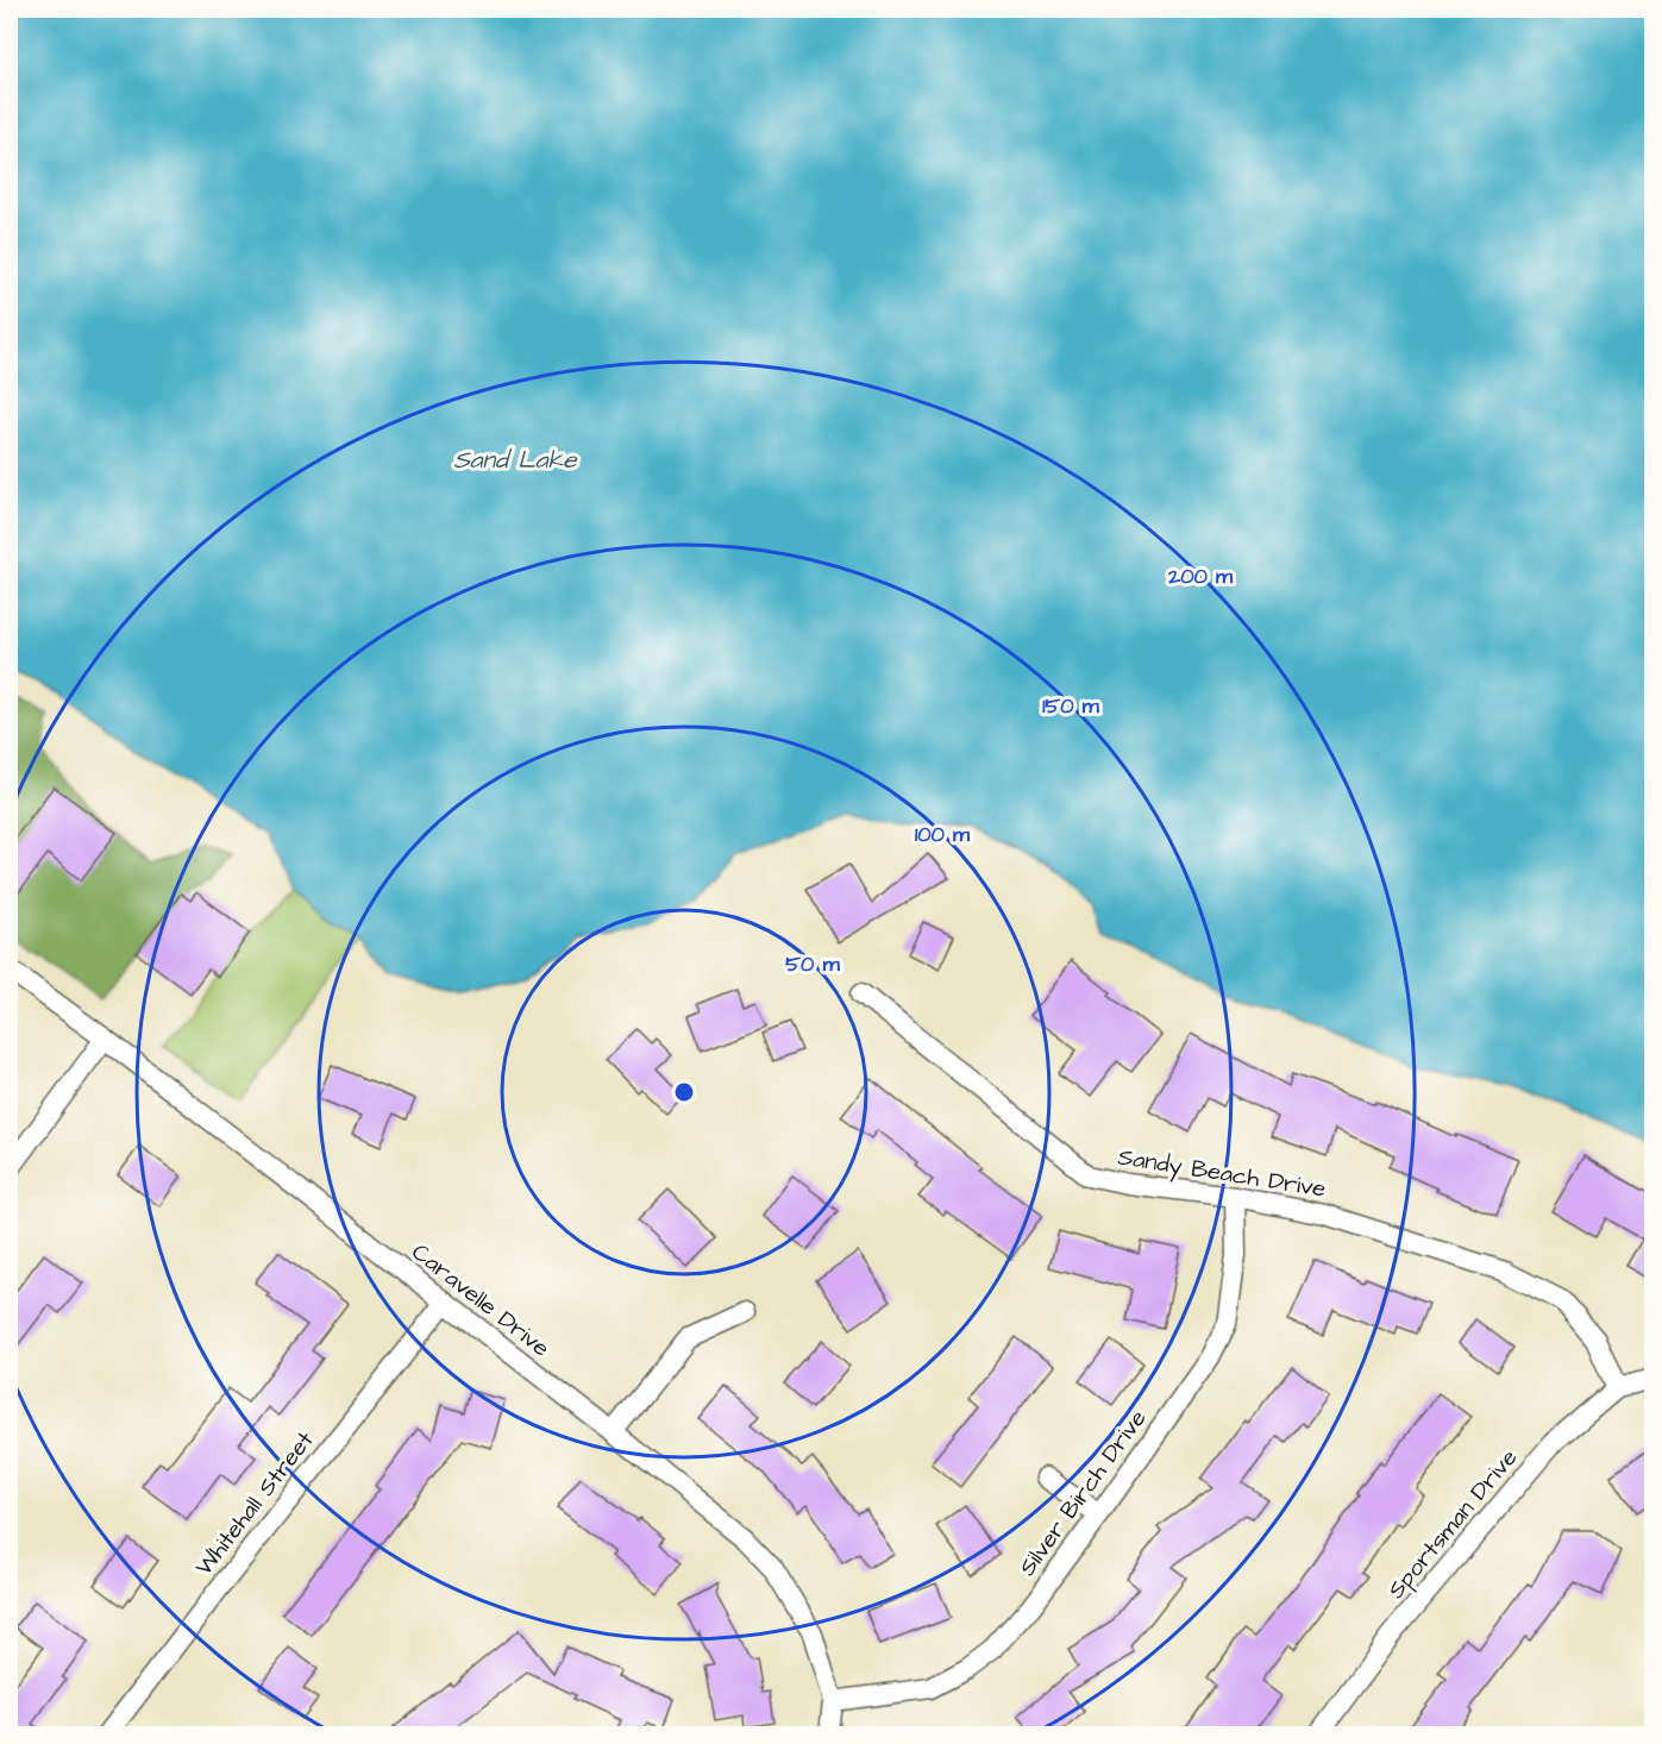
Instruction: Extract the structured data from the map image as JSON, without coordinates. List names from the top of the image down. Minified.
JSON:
{"streets":{"street":["Sandy Beach Drive","Caravelle Drive","Silver Birch Drive","Whitehall Street","Sportsman Drive"]},"crossings":[["Sandy Beach Drive","Silver Birch Drive"],["Sandy Beach Drive","Sportsman Drive"],["Caravelle Drive","Silver Birch Drive"],["Caravelle Drive","Whitehall Street"]],"water":["Sand Lake"],"rings":["200 m","150 m","100 m","50 m"]}
